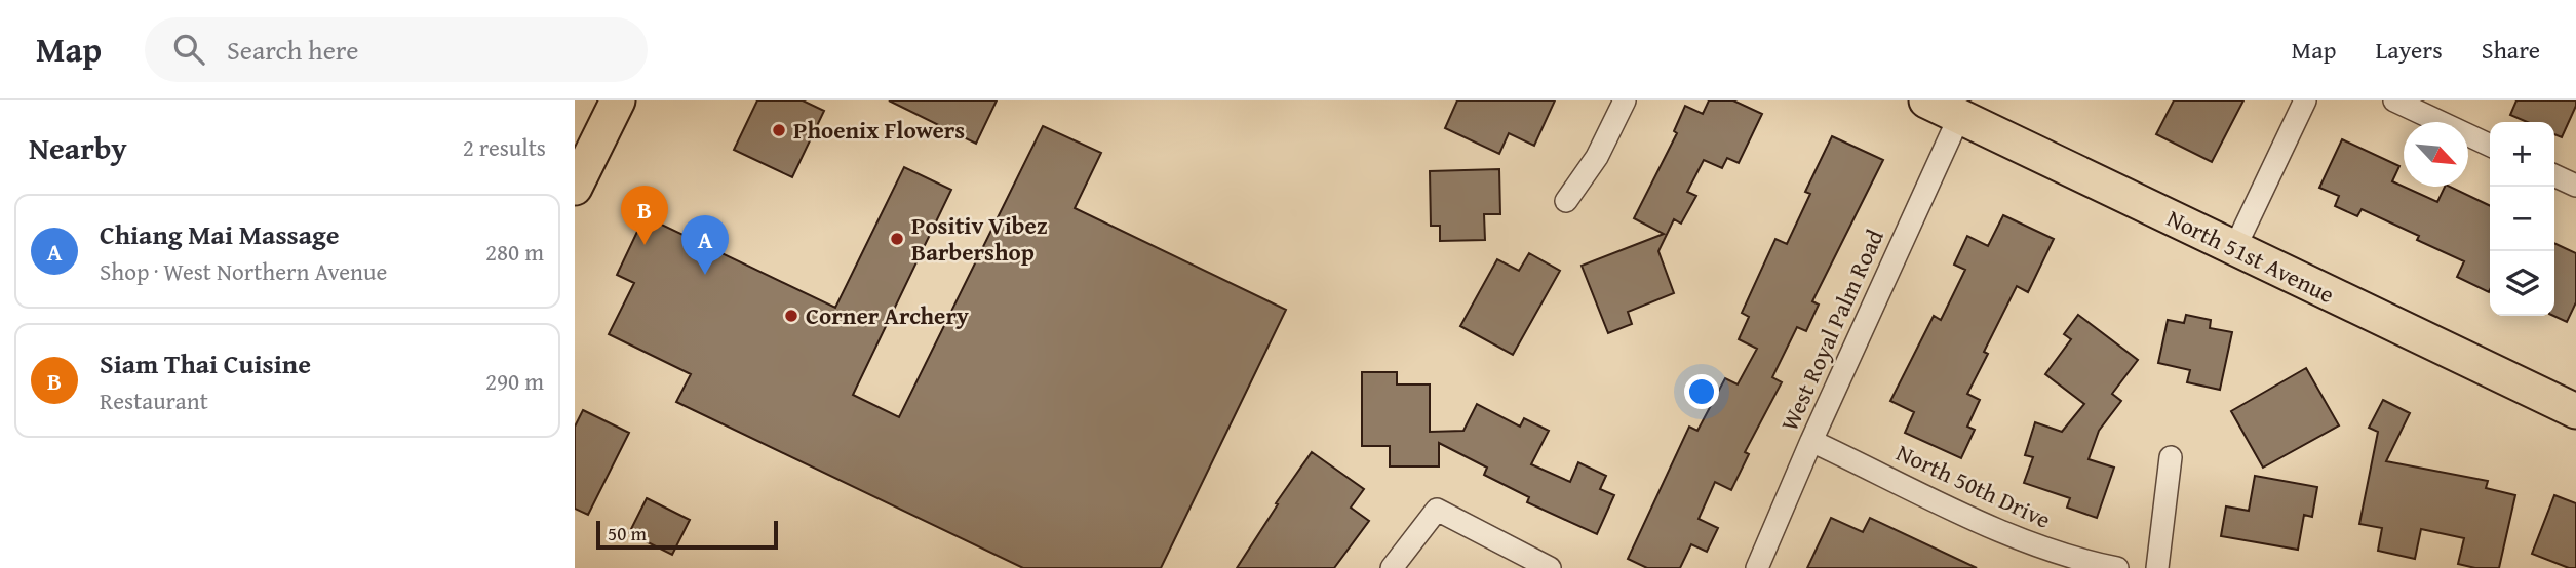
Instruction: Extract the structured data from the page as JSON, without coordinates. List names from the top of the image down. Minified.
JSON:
{"streets":{"main road":["North 51st Avenue"],"street":["West Royal Palm Road","North 50th Drive"]},"crossings":[["North 51st Avenue","West Royal Palm Road"],["West Royal Palm Road","North 50th Drive"]],"places":["Phoenix Flowers","Positiv Vibez Barbershop","Corner Archery"],"scale_bar":"50 m","north":"bottom right","page":{"header":"Map","search":"Search here","nav":["Map","Layers","Share"],"heading":["Nearby","2 results"],"map_buttons":["+","−"],"pins":["B","A"],"list":[{"mark":"A","name":"Chiang Mai Massage","note":"Shop · West Northern Avenue","value":"280 m"},{"mark":"B","name":"Siam Thai Cuisine","note":"Restaurant","value":"290 m"}],"scale":"50 m"}}
